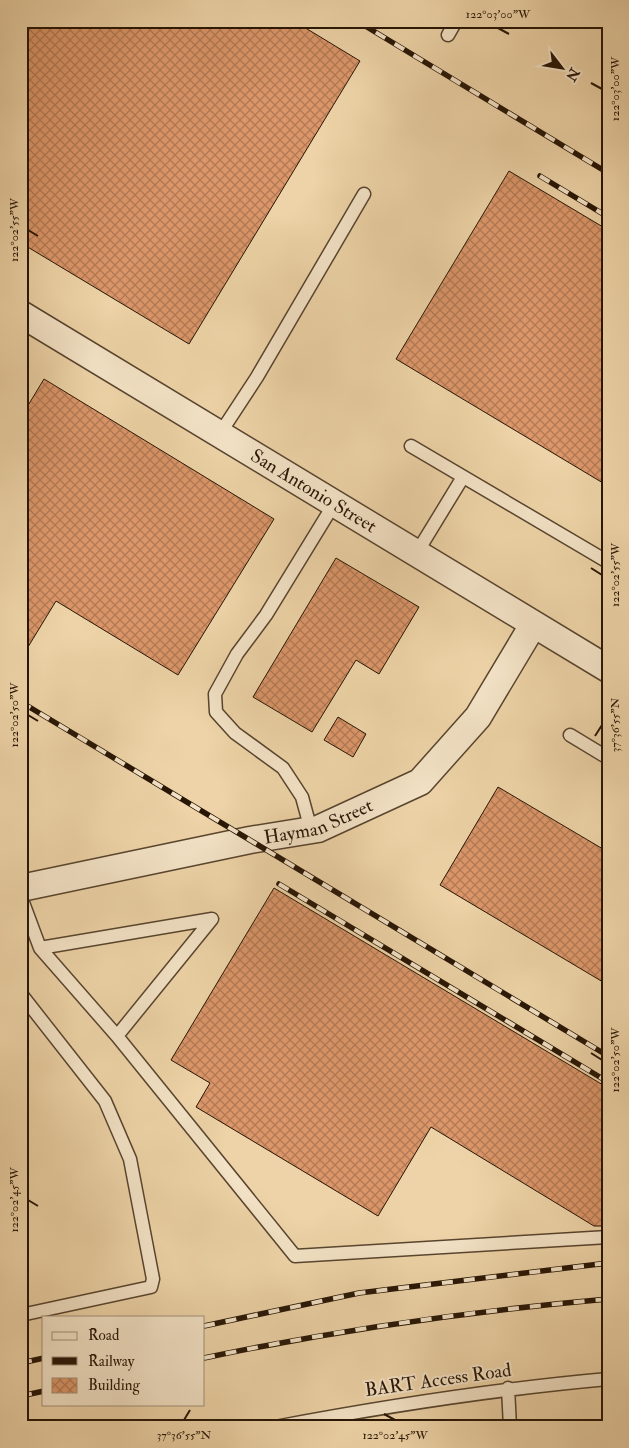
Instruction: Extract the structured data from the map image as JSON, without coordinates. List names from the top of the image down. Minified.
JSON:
{"streets":{"street":["San Antonio Street","Hayman Street"],"lane":["BART Access Road"]},"crossings":[["San Antonio Street","Hayman Street"]],"legend":["Road","Railway","Building"],"north":"bottom right","coordinates":["122°03'00\"W","122°02'55\"W","122°02'50\"W","37°36'55\"N","122°02'45\"W"]}
